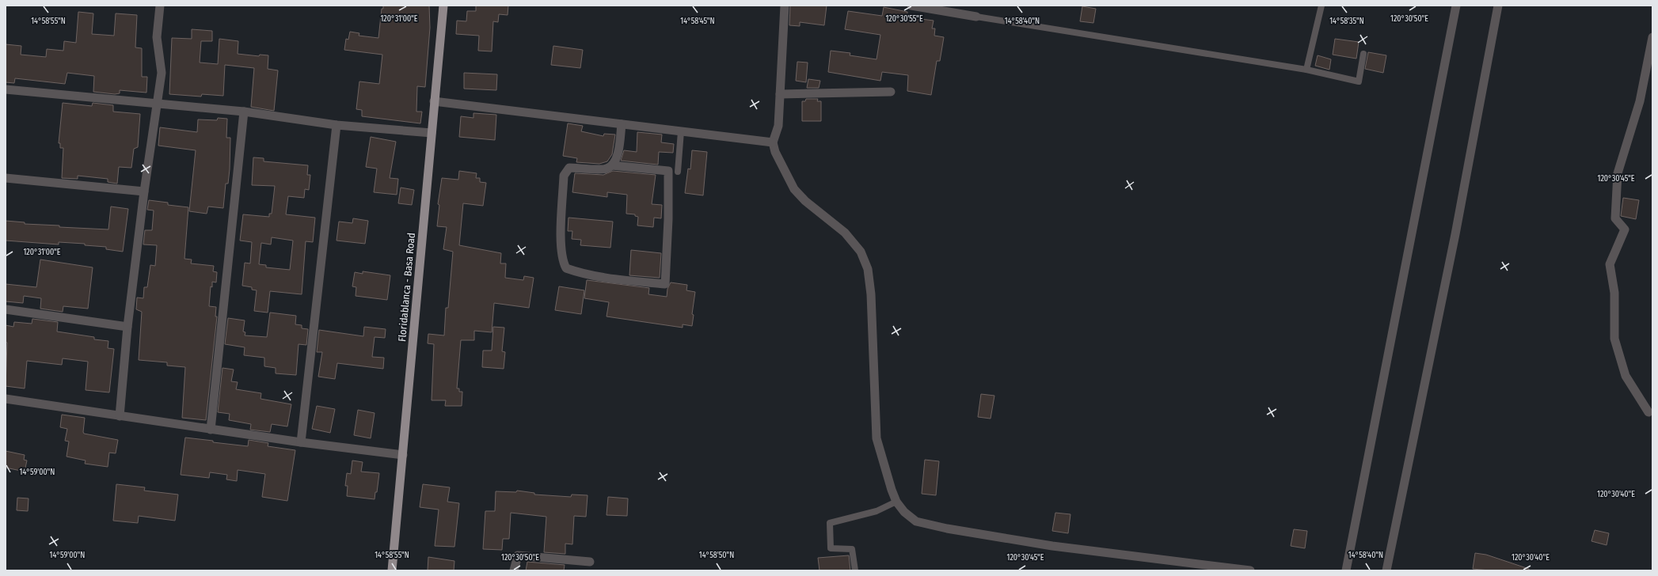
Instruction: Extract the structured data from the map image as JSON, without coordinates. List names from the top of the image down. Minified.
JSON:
{"streets":{"main road":["Floridablanca - Basa Road"]},"coordinates":["120°31'00\"E","120°30'55\"E","120°30'50\"E","14°58'40\"N","14°58'55\"N","14°58'45\"N","14°58'35\"N","120°30'45\"E","14°59'00\"N","120°30'40\"E","14°58'50\"N"]}
